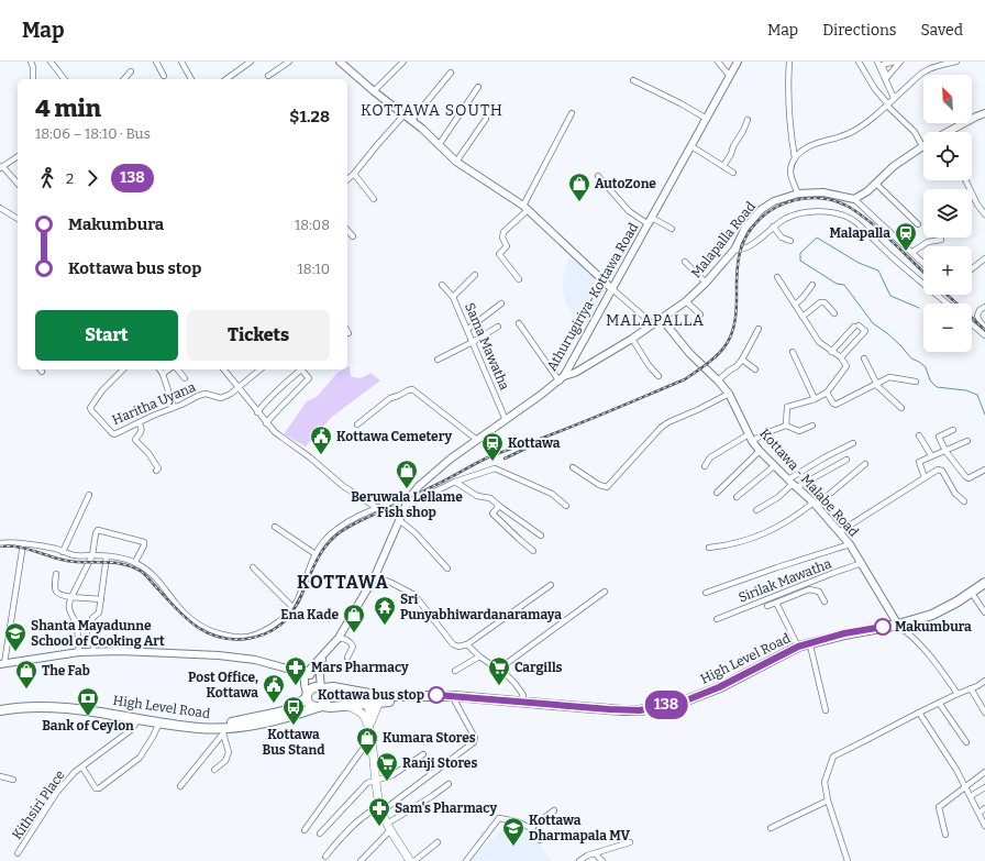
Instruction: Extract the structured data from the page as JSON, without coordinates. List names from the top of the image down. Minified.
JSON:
{"streets":{"highway":["High Level Road"],"street":["Malapalla Road","Athurugiriya-Kottawa Road","Sama Mawatha","Haritha Uyana","Kottawa - Malabe Road","Sirilak Mawatha","Kithsiri Place"]},"crossings":[["Malapalla Road","Athurugiriya-Kottawa Road"],["Malapalla Road","Kottawa - Malabe Road"],["Athurugiriya-Kottawa Road","Sama Mawatha"],["Kottawa - Malabe Road","Sirilak Mawatha"],["Kottawa - Malabe Road","High Level Road"],["High Level Road","Kithsiri Place"]],"districts":["KOTTAWA SOUTH","MALAPALLA","KOTTAWA"],"places":{"shop":["AutoZone","Beruwala Lellame Fish shop","Ena Kade","The Fab","Kumara Stores"],"station":["Malapalla","Kottawa"],"public building":["Kottawa Cemetery","Post Office, Kottawa"],"temple":["Sri Punyabhiwardanaramaya"],"other":["Makumbura","Kottawa bus stop"],"school or university":["Shanta Mayadunne School of Cooking Art","Kottawa Dharmapala MV"],"pharmacy":["Mars Pharmacy","Sam's Pharmacy"],"supermarket":["Cargills","Ranji Stores"],"bank":["Bank of Ceylon"],"bus stop":["Kottawa Bus Stand"]},"lines":["bus line 138"],"north":"top left","page":{"header":"Map","nav":["Map","Directions","Saved"],"on_map":"138","map_buttons":["+","−"],"heading":["4 min","18:06 – 18:10 · Bus","$1.28"],"legs":["2","138"],"list":[{"name":"Makumbura","value":"18:08"},{"name":"Kottawa bus stop","value":"18:10"}],"buttons":["Start","Tickets"]}}
